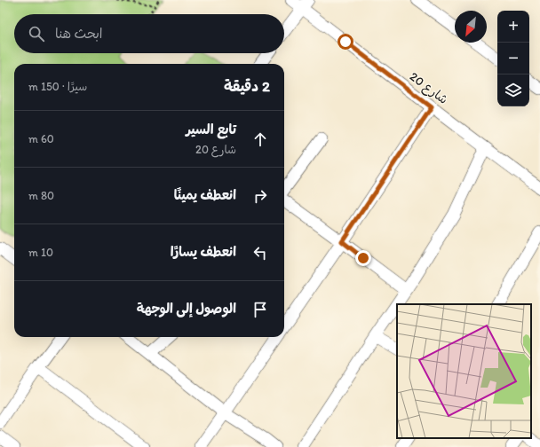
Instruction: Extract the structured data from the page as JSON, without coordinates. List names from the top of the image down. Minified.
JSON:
{"streets":{"street":["شارع 20"]},"north":"bottom left","page":{"map_buttons":["+","−"],"search":"ابحث هنا","heading":["2 دقيقة","سيرًا · 150 m"],"list":[["تابع السير","شارع 20","60 m"],["انعطف يمينًا","80 m"],["انعطف يسارًا","10 m"],"الوصول إلى الوجهة"]}}
